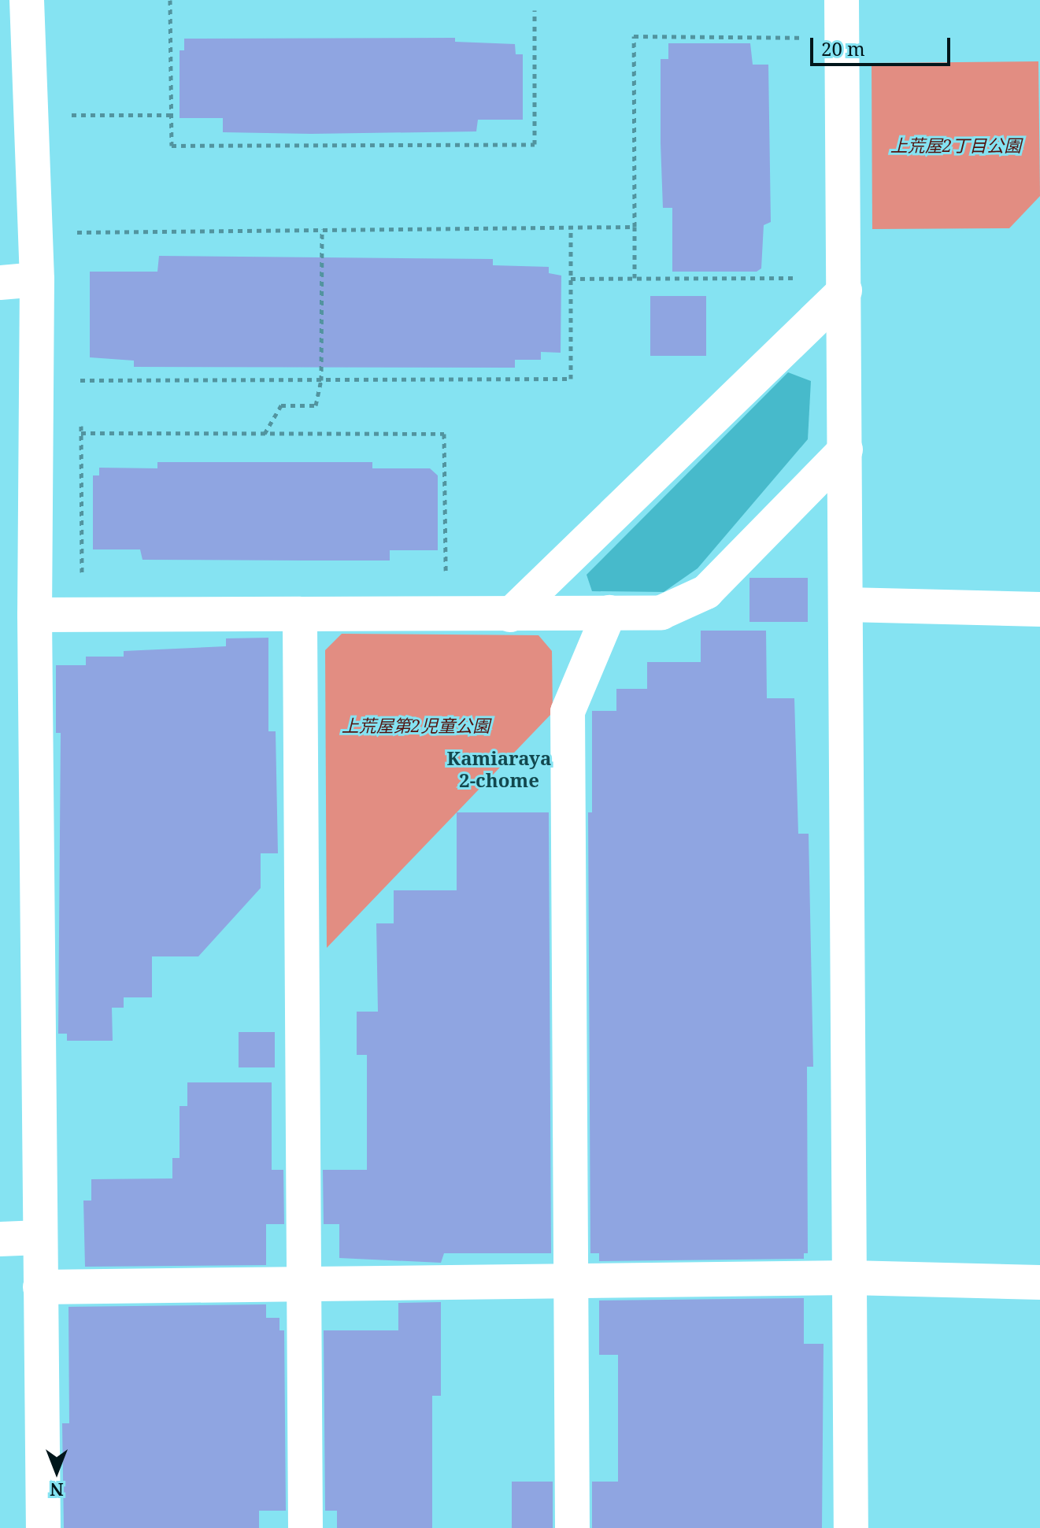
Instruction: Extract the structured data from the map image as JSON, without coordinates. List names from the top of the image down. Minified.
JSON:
{"districts":["Kamiaraya 2-chome"],"parks":["上荒屋2丁目公園","上荒屋第2児童公園"],"scale_bar":"20 m","north":"bottom"}
